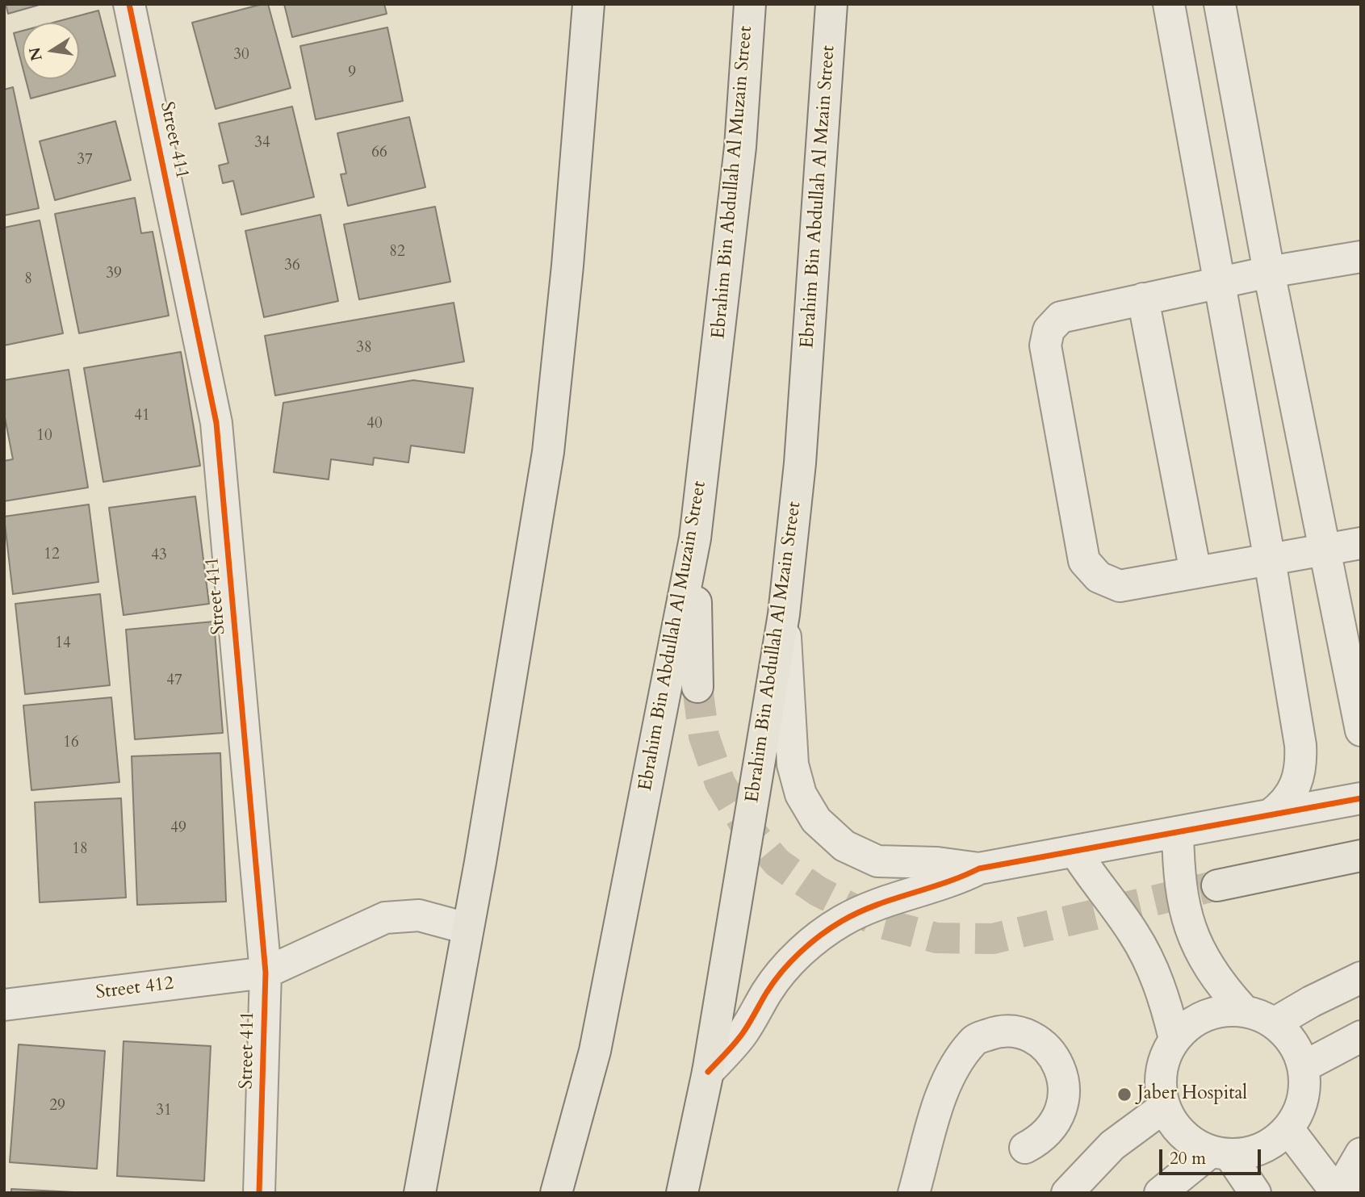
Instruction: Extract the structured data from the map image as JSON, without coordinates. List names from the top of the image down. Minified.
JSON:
{"streets":{"main road":["Ebrahim Bin Abdullah Al Muzain Street","Ebrahim Bin Abdullah Al Mzain Street"],"street":["Street 411","Street 412"]},"crossings":[["Street 411","Street 412"]],"places":["Jaber Hospital"],"house_numbers":["30","9","34","66","37","82","36","39","8","38","41","40","10","12","43","14","47","16","49","18","29","31"],"scale_bar":"20 m","north":"left"}
